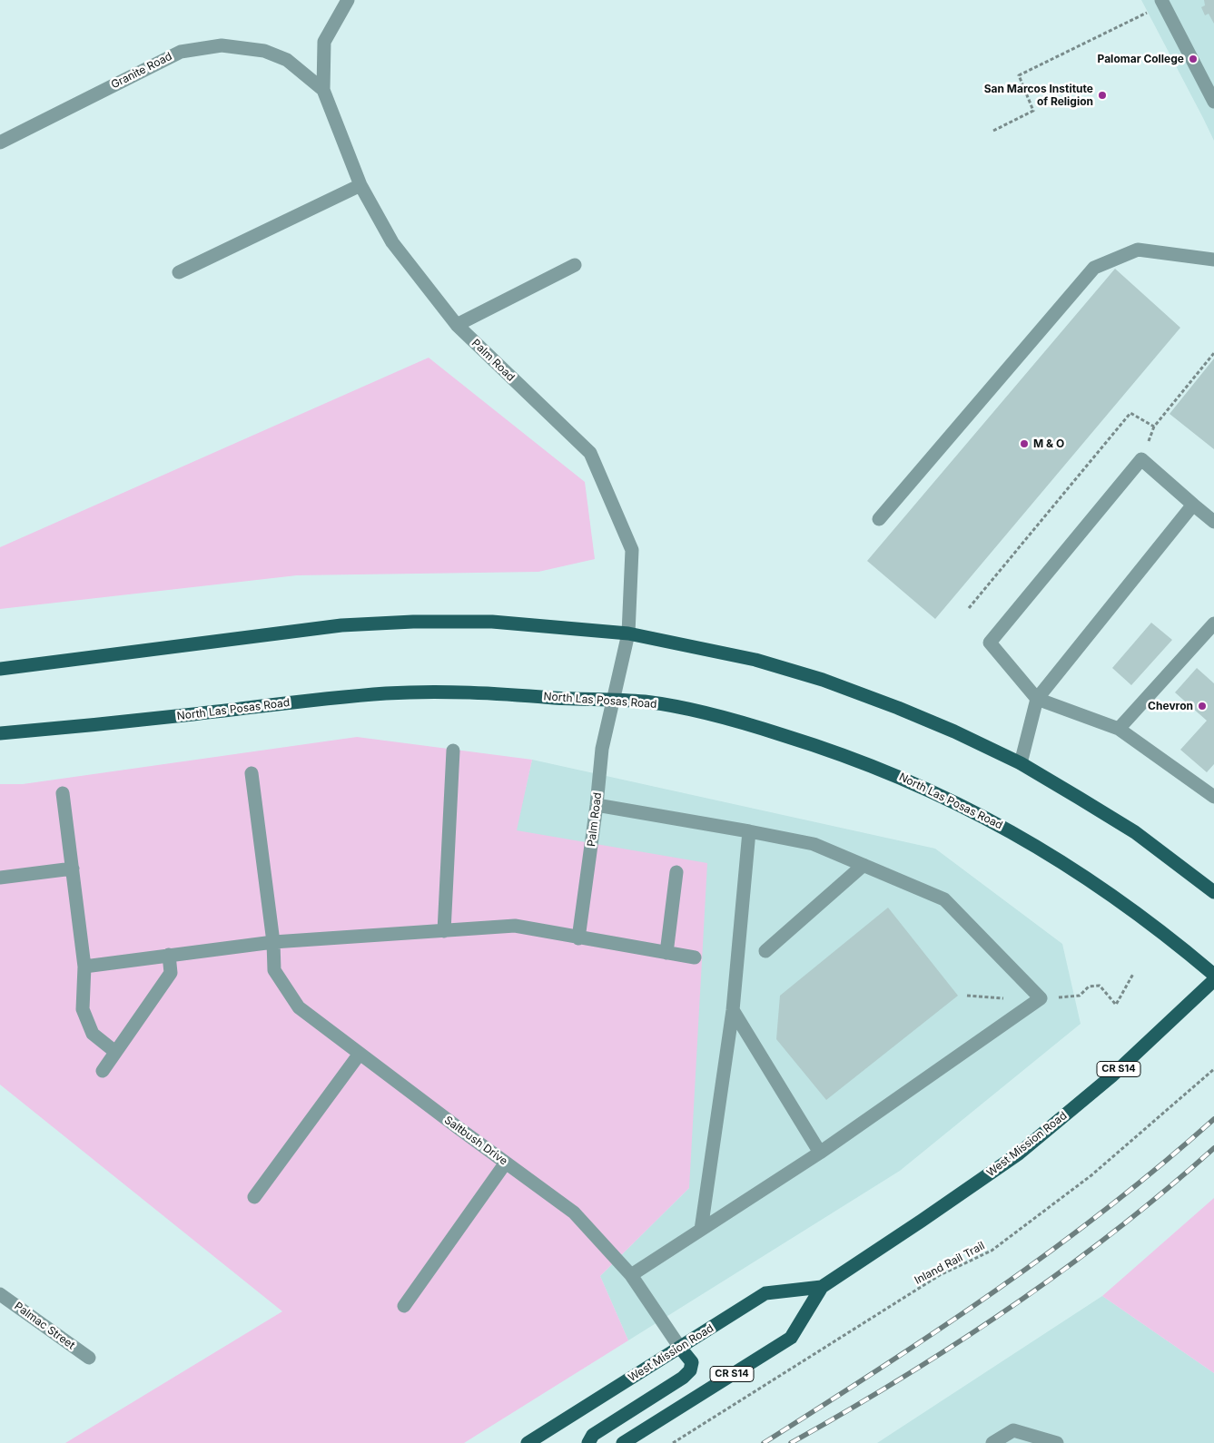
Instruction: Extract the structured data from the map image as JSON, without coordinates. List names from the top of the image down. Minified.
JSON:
{"streets":{"main road":["North Las Posas Road","CR S14","West Mission Road"],"street":["Granite Road","Palm Road","Saltbush Drive","Palmac Street"],"path":["Inland Rail Trail"]},"crossings":[["Granite Road","Palm Road"],["Palm Road","North Las Posas Road"],["Saltbush Drive","West Mission Road"]],"places":["Palomar College","San Marcos Institute of Religion","M & O","Chevron"]}
